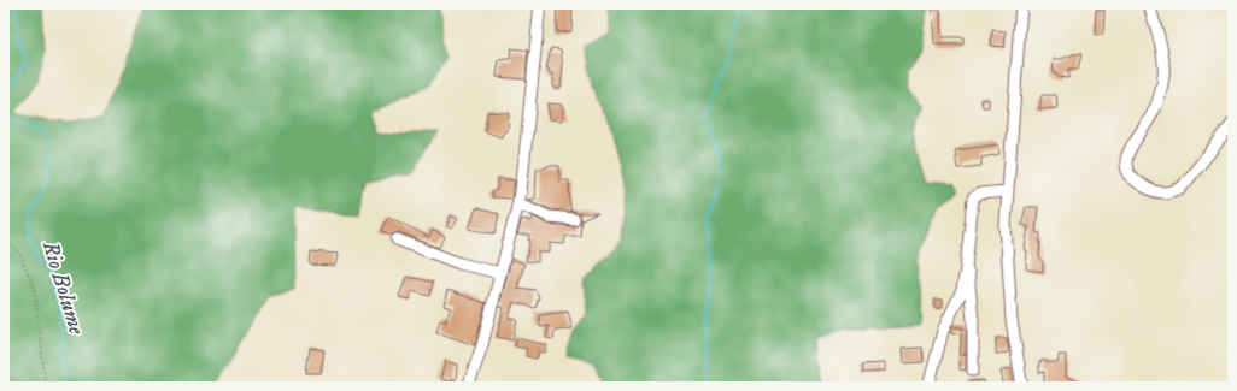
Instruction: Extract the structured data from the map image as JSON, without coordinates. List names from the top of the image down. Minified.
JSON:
{"water":["Rio Bolume"]}
